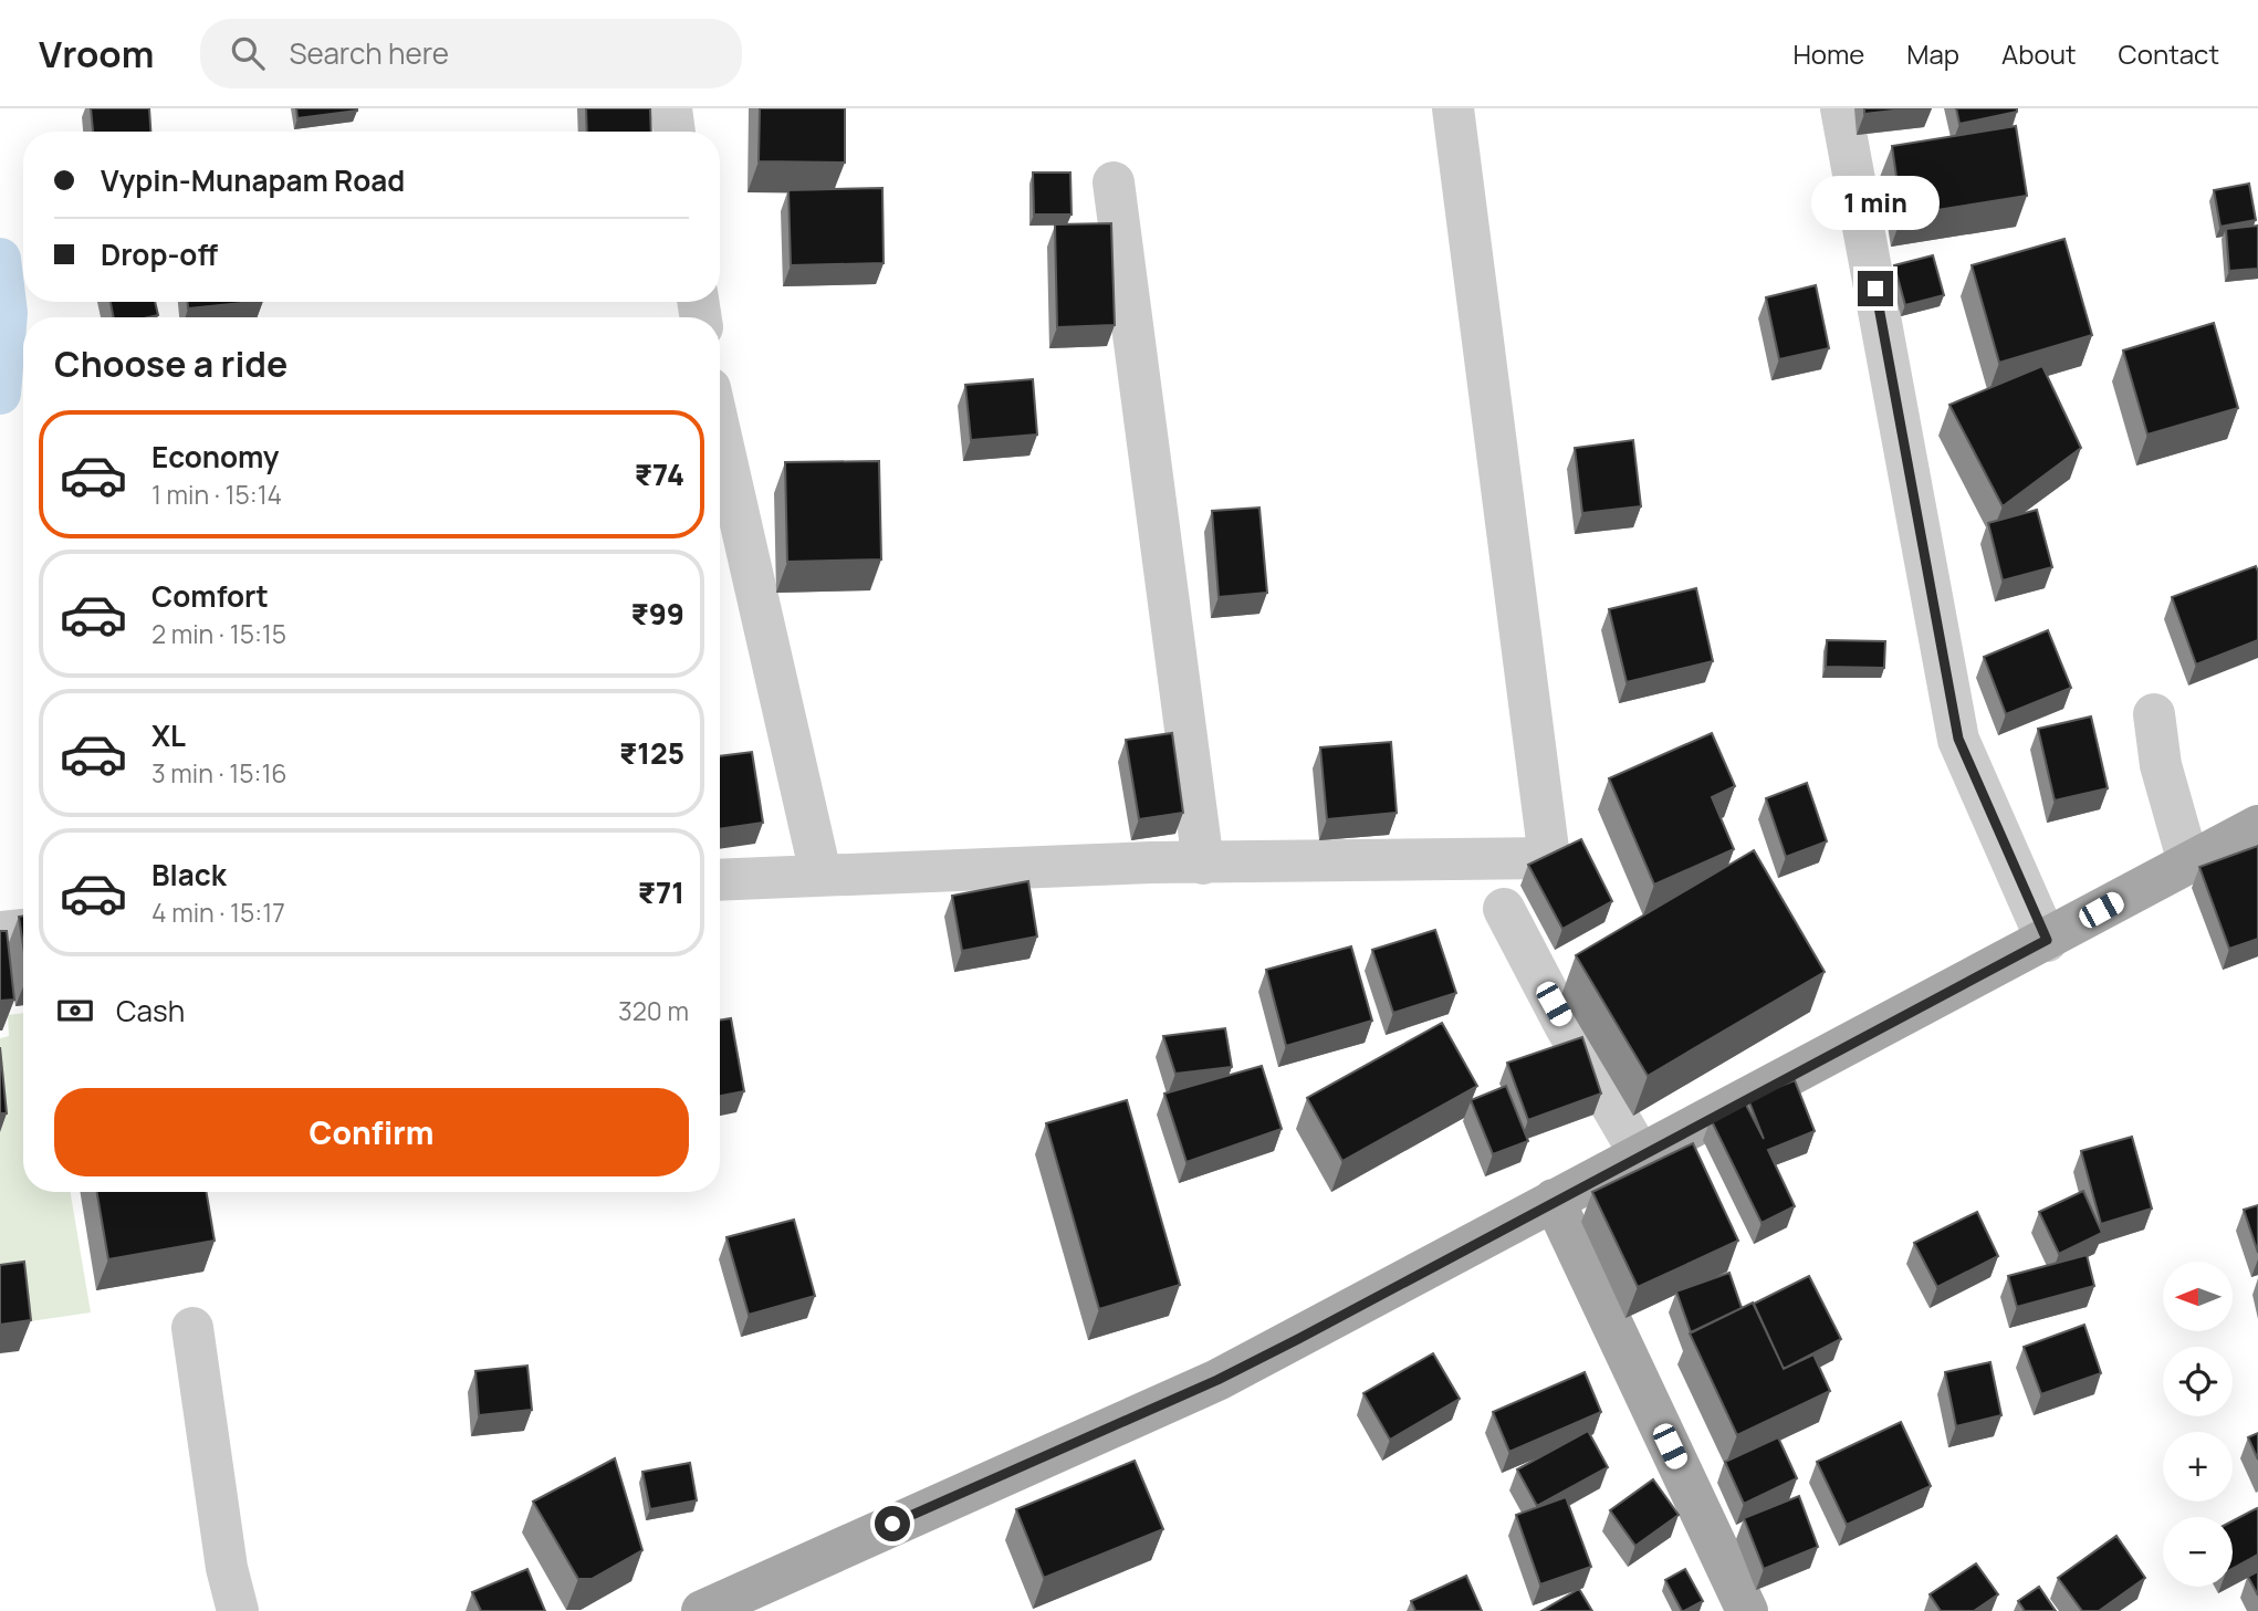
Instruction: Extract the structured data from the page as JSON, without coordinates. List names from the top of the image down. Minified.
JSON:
{"north":"left","page":{"header":"Vroom","search":"Search here","nav":["Home","Map","About","Contact"],"banner":["Vypin-Munapam Road","Drop-off"],"bubble":"1 min","heading":"Choose a ride","list":[{"name":"Economy","note":"1 min · 15:14","value":"₹74"},{"name":"Comfort","note":"2 min · 15:15","value":"₹99"},{"name":"XL","note":"3 min · 15:16","value":"₹125"},{"name":"Black","note":"4 min · 15:17","value":"₹71"}],"pay":["Cash","320 m"],"buttons":"Confirm","map_buttons":["+","−"]}}
